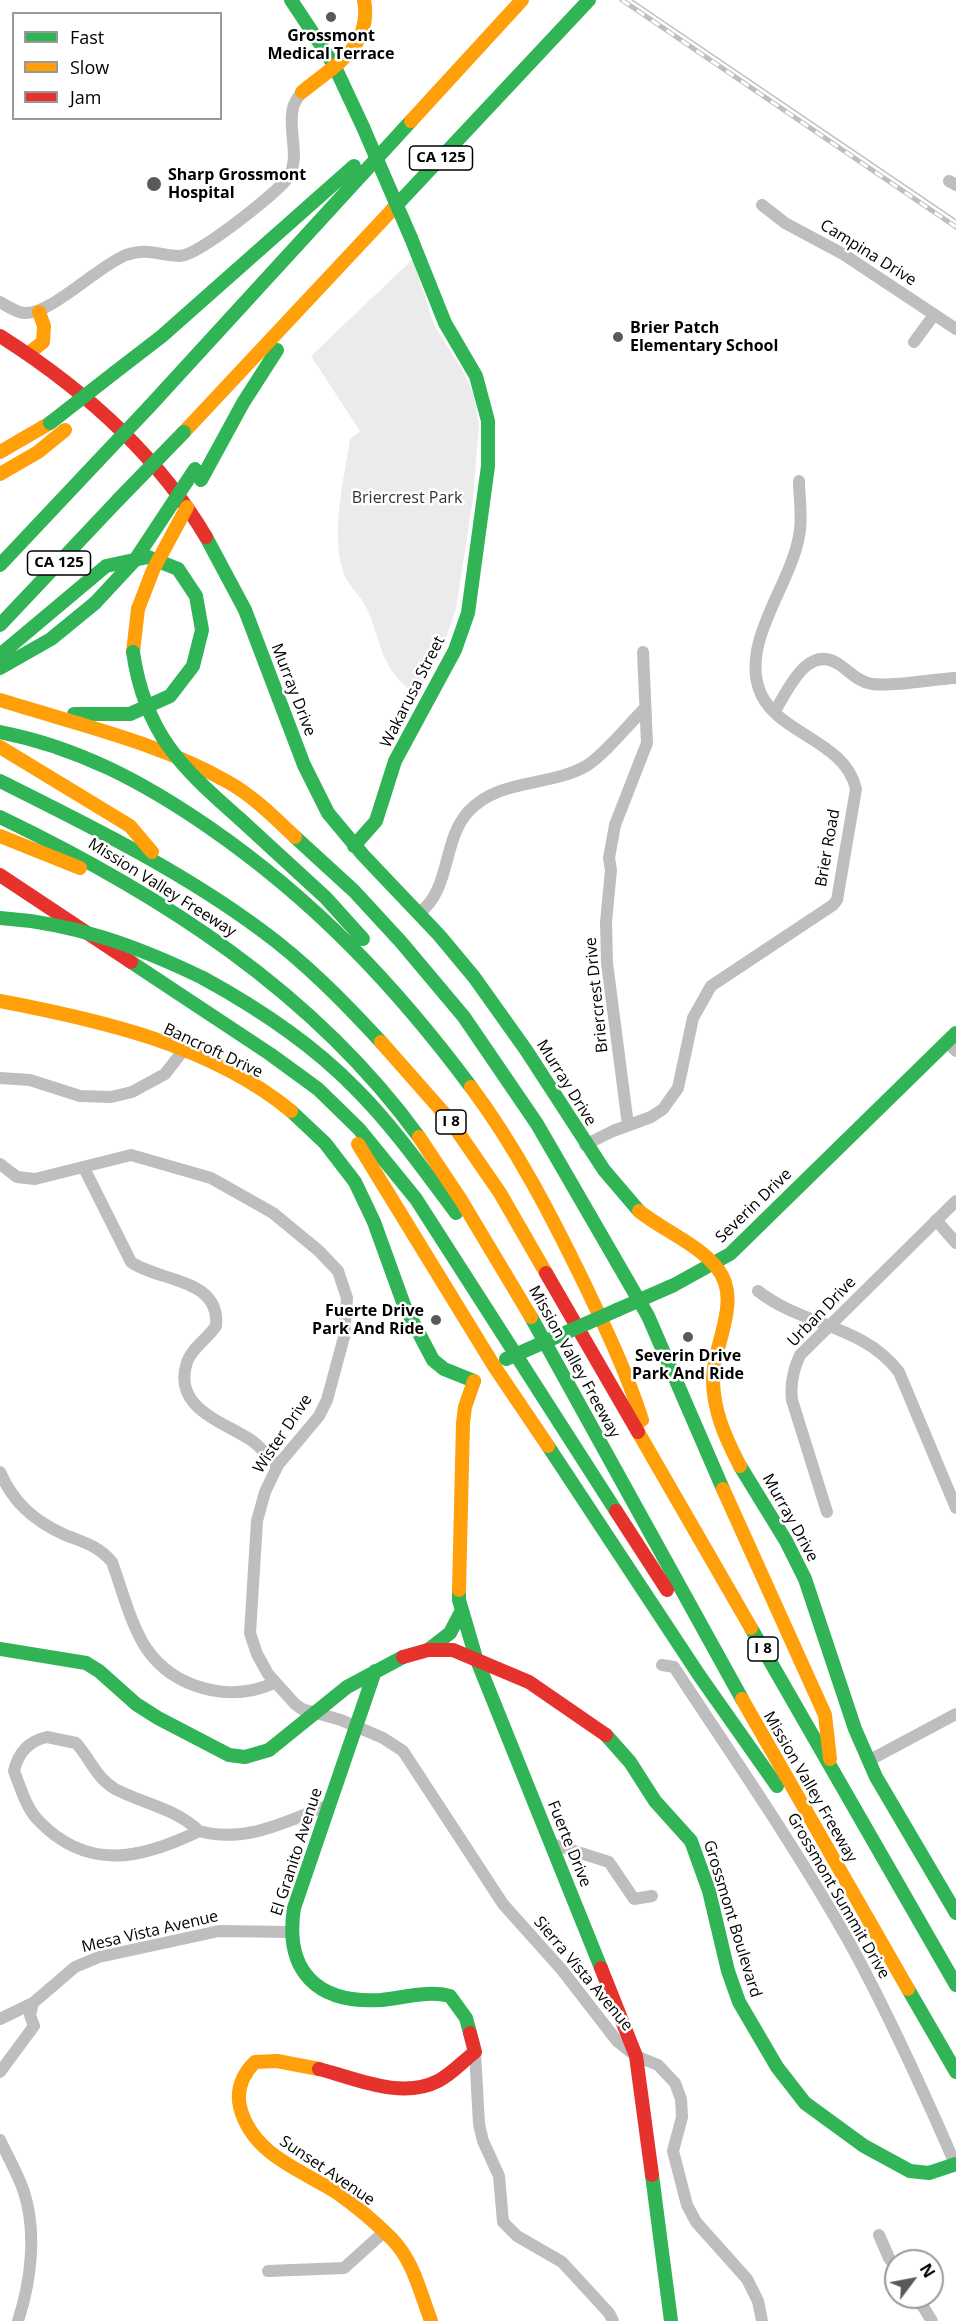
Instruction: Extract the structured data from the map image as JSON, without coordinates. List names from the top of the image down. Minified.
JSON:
{"streets":{"main road":["CA 125","Murray Drive","Wakarusa Street","Mission Valley Freeway","Bancroft Drive","I 8","Severin Drive","Fuerte Drive","El Granito Avenue","Grossmont Boulevard","Sunset Avenue"],"street":["Campina Drive","Brier Road","Briercrest Drive","Urban Drive","Wister Drive","Grossmont Summit Drive","Mesa Vista Avenue","Sierra Vista Avenue"]},"crossings":[["Murray Drive","Wakarusa Street"],["Murray Drive","Brier Road"],["Murray Drive","Severin Drive"],["Brier Road","Briercrest Drive"],["Bancroft Drive","Severin Drive"],["Bancroft Drive","Fuerte Drive"],["Severin Drive","Fuerte Drive"],["Wister Drive","El Granito Avenue"],["Wister Drive","Grossmont Boulevard"],["Wister Drive","Sierra Vista Avenue"],["Fuerte Drive","Grossmont Boulevard"],["Fuerte Drive","Sierra Vista Avenue"],["El Granito Avenue","Grossmont Boulevard"],["El Granito Avenue","Mesa Vista Avenue"],["El Granito Avenue","Sierra Vista Avenue"],["El Granito Avenue","Sunset Avenue"],["Grossmont Summit Drive","Grossmont Boulevard"]],"parks":["Briercrest Park"],"places":["Grossmont Medical Terrace","Sharp Grossmont Hospital","Brier Patch Elementary School","Fuerte Drive Park And Ride","Severin Drive Park And Ride"],"legend":["Fast","Slow","Jam"],"north":"top right"}
